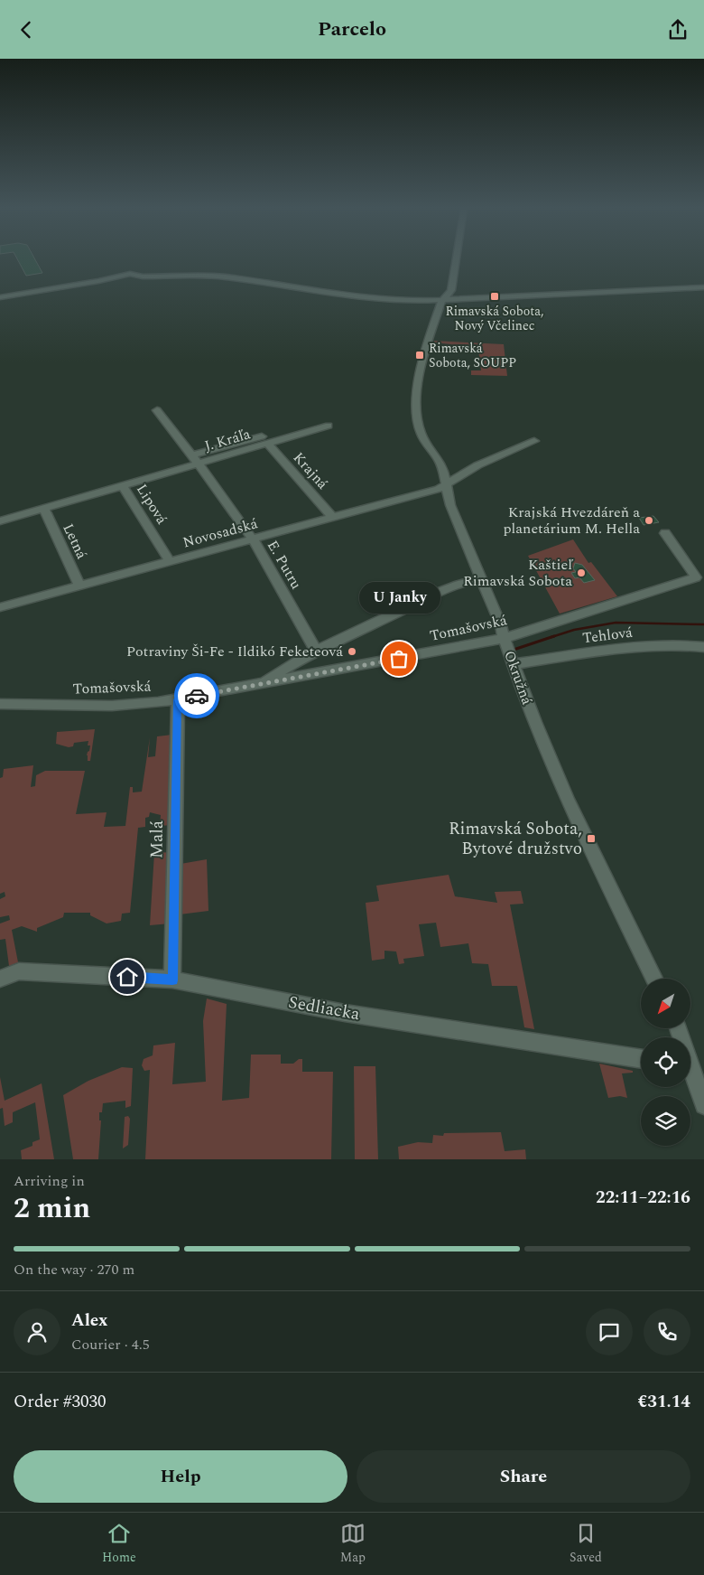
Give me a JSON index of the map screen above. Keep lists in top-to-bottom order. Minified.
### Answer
{"streets":{"street":["J. Kráľa","Krajná","Lipová","Novosadská","Letná","E. Putru","Tomašovská","Tehlová","Okružná","Malá","Sedliacka"]},"crossings":[["J. Kráľa","Krajná"],["J. Kráľa","Lipová"],["J. Kráľa","Letná"],["J. Kráľa","E. Putru"],["Krajná","Novosadská"],["Lipová","Novosadská"],["Novosadská","Letná"],["Novosadská","E. Putru"],["Novosadská","Okružná"],["Tomašovská","Okružná"],["Tomašovská","Malá"],["Tehlová","Okružná"],["Malá","Sedliacka"]],"places":{"transit":["Rimavská Sobota, Nový Včelinec","Rimavská Sobota, SOUPP","Rimavská Sobota, Bytové družstvo"],"other":["Krajská Hvezdáreň a planetárium M. Hella","Kaštieľ Rimavská Sobota","Potraviny Ši-Fe - Ildikó Feketeová","U Janky"]},"north":"bottom left","page":{"header":"Parcelo","bubble":"U Janky","heading":["2 min","Arriving in","22:11–22:16"],"panel":["Alex","Courier · 4.5","Order #3030","€31.14"],"bar":"On the way · 270 m","buttons":["Help","Share"],"tabs":["Home","Map","Saved"]}}
